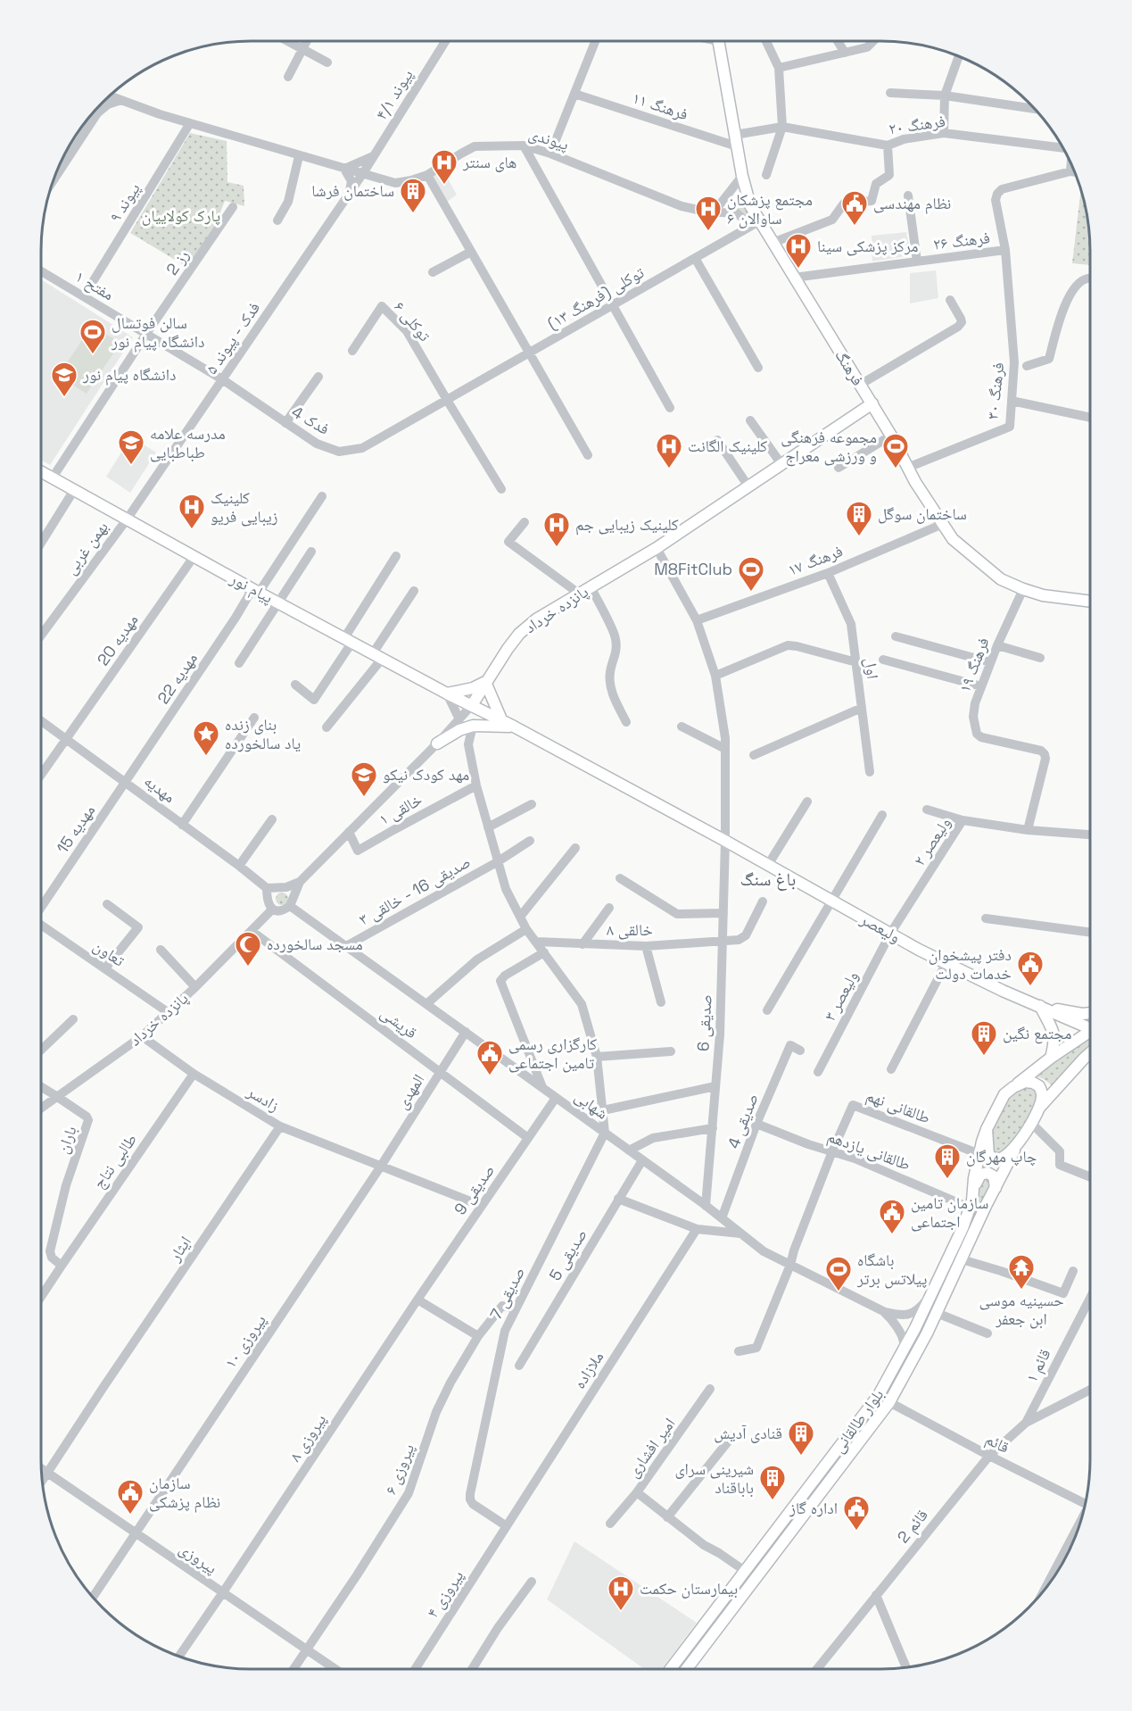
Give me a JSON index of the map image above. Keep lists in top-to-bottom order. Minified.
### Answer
{"streets":{"main road":["فرهنگ","پیام نور","پانزده خرداد","ولیعصر","بلوار طالقانی"],"street":["پیوند ۴/۱","فرهنگ ۱۱","فرهنگ ٢٠","پیوندی","پیوند ۹","فرهنگ ۲۶","رز 2","مفتح ۱","توکلی (فرهنگ ۱۳)","توکلی ۶","فدک - پیوند ۵","فرهنگ ۳۰","فدک 4","بهمن غربی","فرهنگ ۱۷","مهدیه 20","فرهنگ ۱۹","اول","مهدیه 22","مهدیه","خالقی ١","مهدیه 15","ولیعصر ٢","صدیقی 16 - خالقی ۳","خالقی ۸","تعاون","ولیعصر ٣","قریشی","صدیقی 6","المهدی","زادسر","شهابی","طالقانی نهم","صدیقی 4","باران","طالقانی یازدهم","طالبی نتاج","صدیقی 9","ایثار","صدیقی 5","صدیقی 7","پیروزی ١٠","قائم ١","ملازاده","پیروزی ٨","قائم","امیر افشاری","پیروزی ۶","قائم 2","پیروزی","پیروزی ۴"]},"crossings":[["پیوند ۴/۱","پیوندی"],["پیوند ۴/۱","فدک - پیوند ۵"],["فرهنگ ۱۱","فرهنگ ٢٠"],["فرهنگ ۱۱","فرهنگ"],["فرهنگ ٢٠","فرهنگ"],["پیوندی","توکلی (فرهنگ ۱۳)"],["پیوندی","فدک - پیوند ۵"],["پیوند ۹","مفتح ۱"],["فرهنگ ۲۶","فرهنگ"],["فرهنگ ۲۶","فرهنگ ۳۰"],["رز 2","مفتح ۱"],["رز 2","پیام نور"],["مفتح ۱","فدک - پیوند ۵"],["مفتح ۱","فدک 4"],["توکلی (فرهنگ ۱۳)","توکلی ۶"],["توکلی (فرهنگ ۱۳)","فرهنگ"],["توکلی (فرهنگ ۱۳)","فدک 4"],["توکلی ۶","فدک 4"],["فدک - پیوند ۵","فدک 4"],["فدک - پیوند ۵","بهمن غربی"],["فدک - پیوند ۵","پیام نور"],["فرهنگ","فرهنگ ۳۰"],["فرهنگ","فرهنگ ۱۷"],["فرهنگ","پانزده خرداد"],["فرهنگ","فرهنگ ۱۹"],["بهمن غربی","پیام نور"],["فرهنگ ۱۷","اول"],["پیام نور","پانزده خرداد"],["پیام نور","مهدیه 20"],["پیام نور","مهدیه 22"],["پیام نور","ولیعصر"],["پانزده خرداد","خالقی ١"],["پانزده خرداد","ولیعصر"],["پانزده خرداد","تعاون"],["پانزده خرداد","قریشی"],["پانزده خرداد","زادسر"],["پانزده خرداد","شهابی"],["پانزده خرداد","باران"],["مهدیه 20","مهدیه"],["فرهنگ ۱۹","ولیعصر ٢"],["مهدیه 22","مهدیه"],["مهدیه 22","مهدیه 15"],["مهدیه","مهدیه 15"],["ولیعصر ٢","ولیعصر"],["ولیعصر ٢","ولیعصر ٣"],["صدیقی 16 - خالقی ۳","شهابی"],["ولیعصر","ولیعصر ٣"],["ولیعصر","صدیقی 6"],["خالقی ۸","صدیقی 6"],["قریشی","المهدی"],["قریشی","صدیقی 9"],["صدیقی 6","شهابی"],["المهدی","زادسر"],["المهدی","شهابی"],["المهدی","پیروزی ١٠"],["زادسر","طالبی نتاج"],["زادسر","صدیقی 9"],["زادسر","ایثار"],["زادسر","پیروزی ١٠"],["شهابی","صدیقی 4"],["شهابی","صدیقی 9"],["شهابی","صدیقی 5"],["شهابی","صدیقی 7"],["طالقانی نهم","طالقانی یازدهم"],["طالقانی نهم","بلوار طالقانی"],["صدیقی 4","طالقانی یازدهم"],["باران","طالبی نتاج"],["طالقانی یازدهم","بلوار طالقانی"],["صدیقی 9","پیروزی ٨"],["ایثار","پیروزی"],["صدیقی 7","ملازاده"],["صدیقی 7","پیروزی ۶"],["صدیقی 7","پیروزی ۴"],["پیروزی ١٠","پیروزی"],["قائم ١","قائم"],["قائم ١","قائم 2"],["ملازاده","پیروزی ۴"],["بلوار طالقانی","قائم"],["بلوار طالقانی","امیر افشاری"],["پیروزی ٨","پیروزی"],["قائم","قائم 2"],["پیروزی ۶","پیروزی"]],"districts":["باغ سنگ"],"parks":["پارک کولاییان"],"places":{"hospital":["های سنتر","مجتمع پزشکان ساوالان ۶","مرکز پزشکی سینا","کلینیک الگانت","کلینیک زیبایی فریو","کلینیک زیبایی جم","بیمارستان حکمت"],"building":["ساختمان فرشا","ساختمان سوگل","مجتمع نگین","چاپ مهرگان","قنادی آدیش","شیرینی سرای باباقناد"],"public building":["نظام مهندسی","دفتر پیشخوان خدمات دولت","کارگزاری رسمی تامین اجتماعی","سازمان تامین اجتماعی","سازمان نظام پزشکی","اداره گاز"],"sports":["سالن فوتسال دانشگاه پیام نور","مجموعه فرهنگی و ورزشی معراج","M8FitClub","باشگاه پیلاتس برتر"],"school or university":["دانشگاه پیام نور","مدرسه علامه طباطبایی","مهد کودک نیکو"],"place":["بنای زنده یاد سالخورده"],"mosque":["مسجد سالخورده"],"temple":["حسینیه موسی ابن جعفر"]}}
